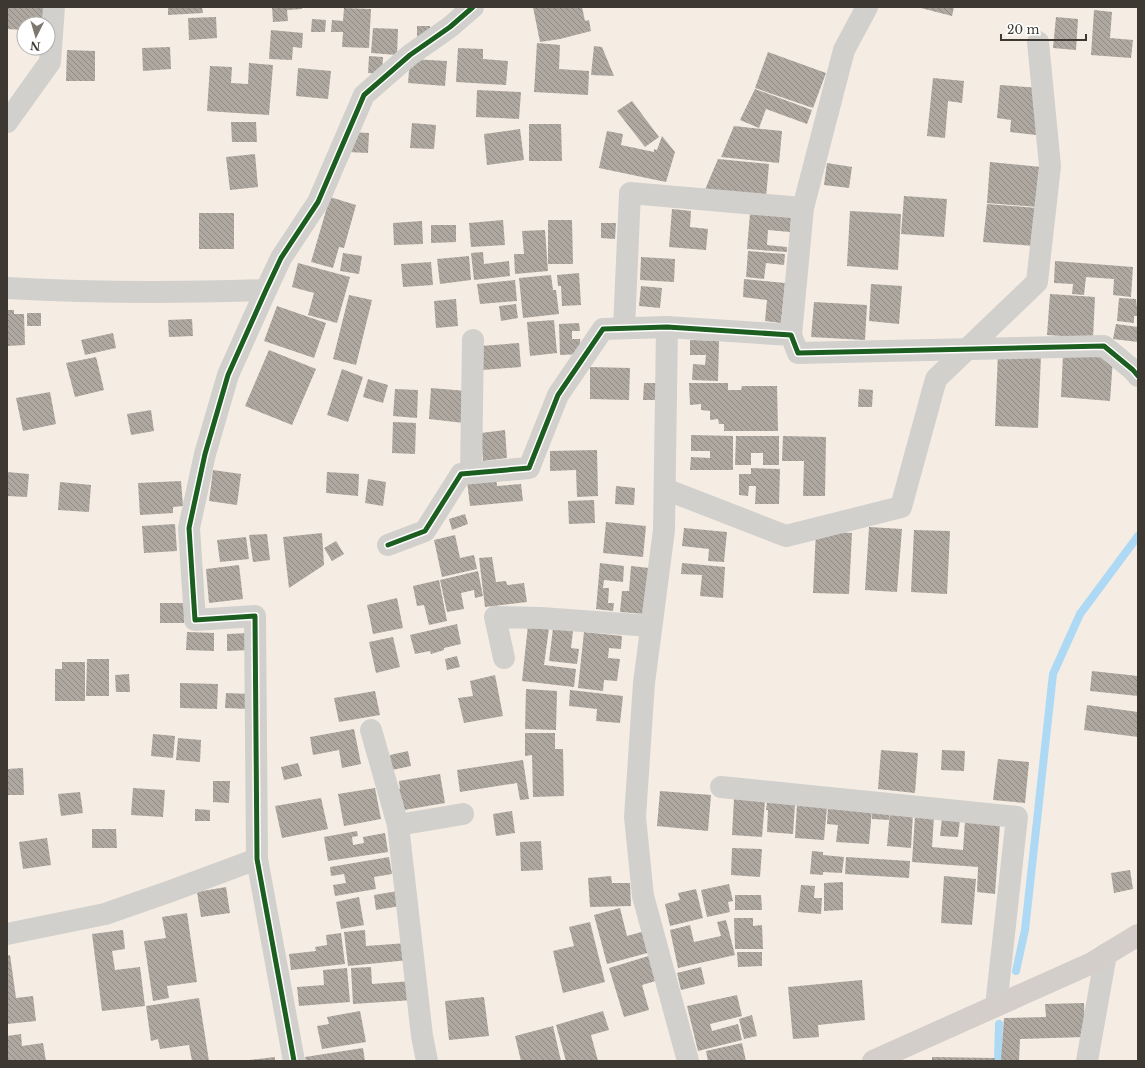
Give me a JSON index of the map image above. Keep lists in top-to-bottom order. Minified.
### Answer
{"scale_bar":"20 m","north":"bottom"}
